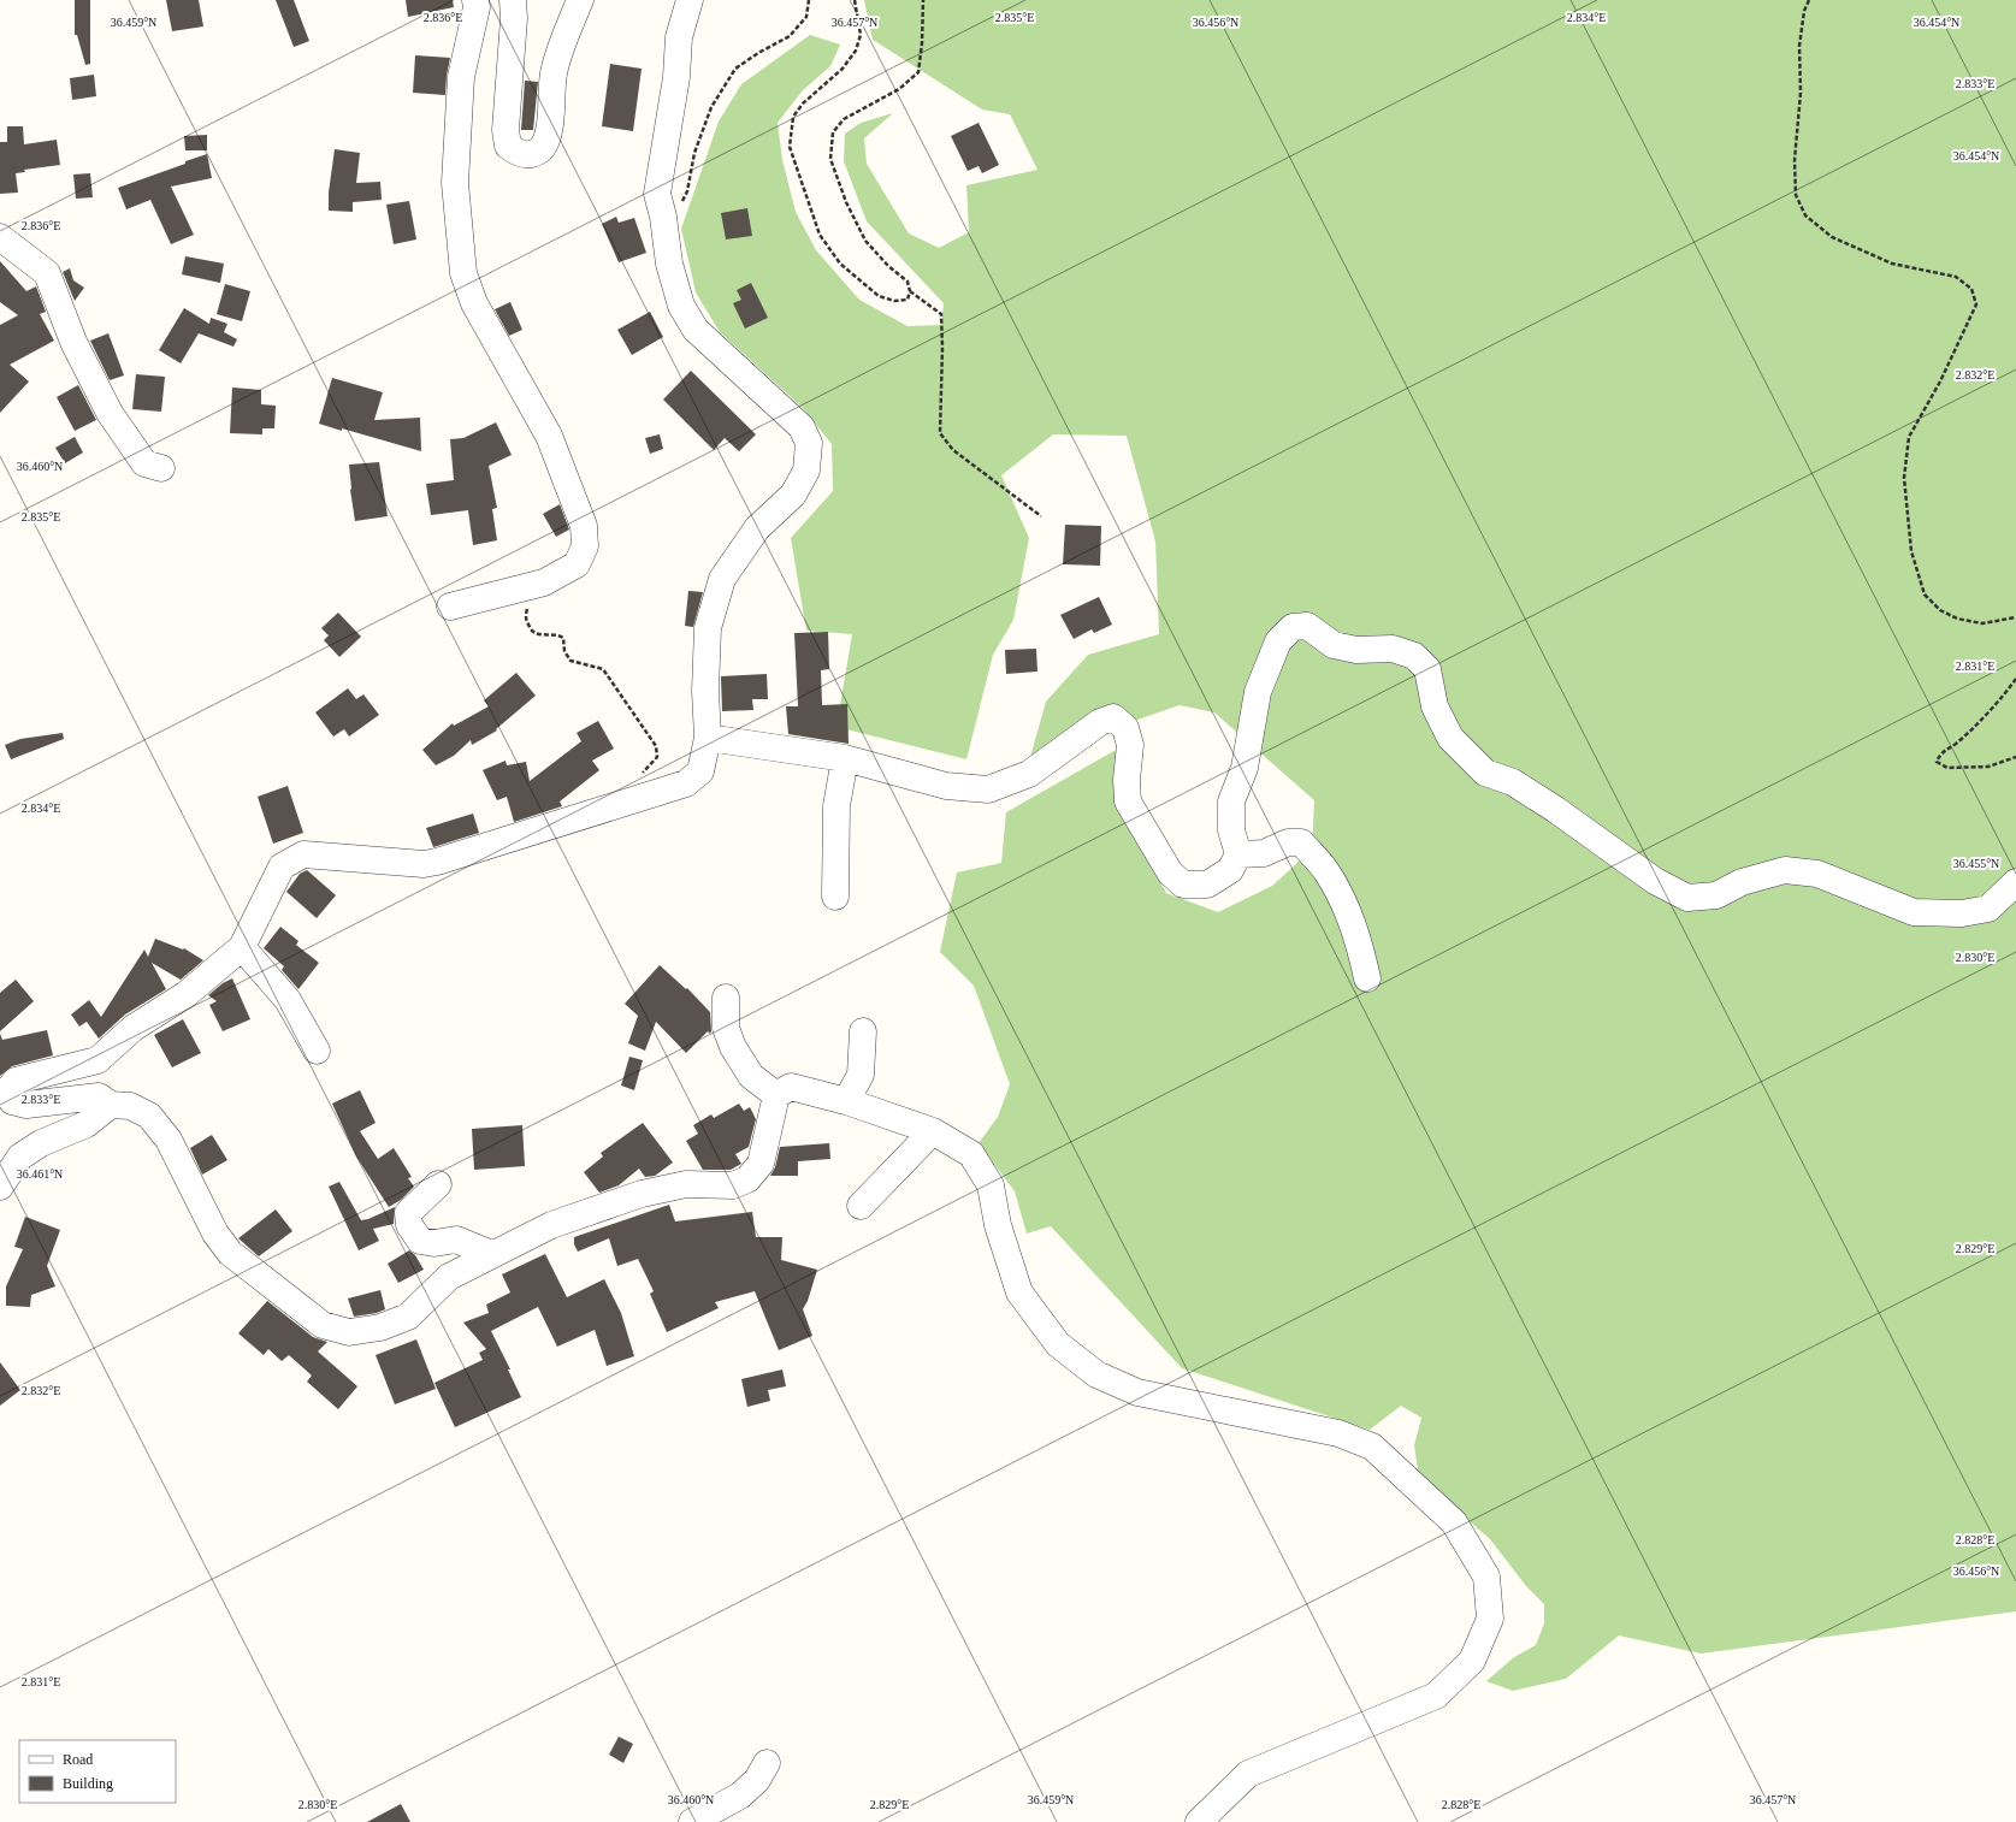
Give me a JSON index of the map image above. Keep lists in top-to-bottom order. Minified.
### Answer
{"legend":["Road","Building"],"coordinates":["2.836°E","2.835°E","2.834°E","36.459°N","36.457°N","36.456°N","36.454°N","2.833°E","2.832°E","36.460°N","2.831°E","36.455°N","2.830°E","36.461°N","2.829°E","2.828°E"]}
